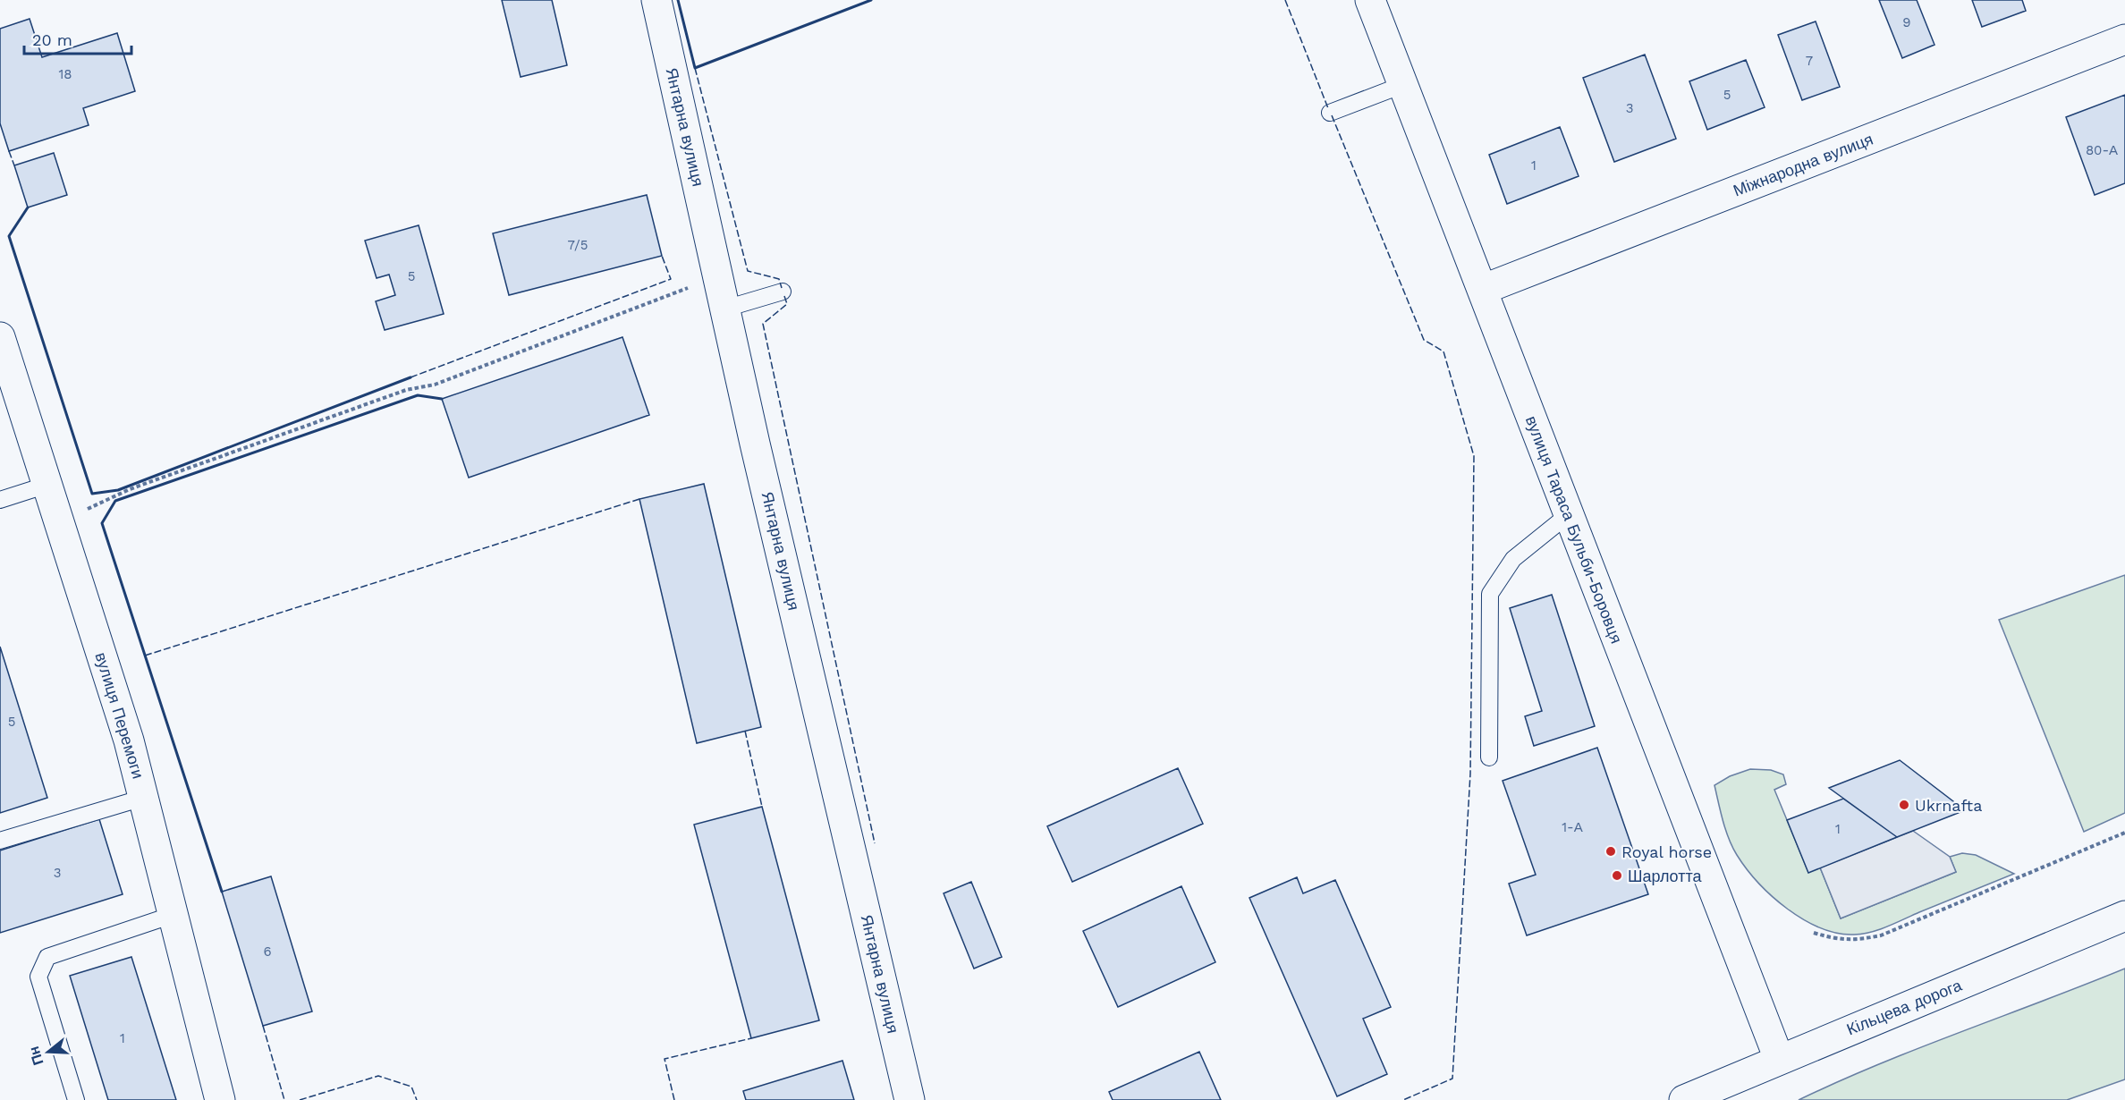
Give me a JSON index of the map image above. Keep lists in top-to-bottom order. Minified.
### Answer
{"streets":{"main road":["Янтарна вулиця","Міжнародна вулиця","вулиця Тараса Бульби-Боровця","вулиця Перемоги","Кільцева дорога"]},"crossings":[["Міжнародна вулиця","вулиця Тараса Бульби-Боровця"],["вулиця Тараса Бульби-Боровця","Кільцева дорога"]],"places":["Ukrnafta","Royal horse","Шарлотта"],"house_numbers":["9","7","18","5","3","80-А","1","7/5","5","5","1-А","1","3","6","1"],"scale_bar":"20 m","north":"left"}
